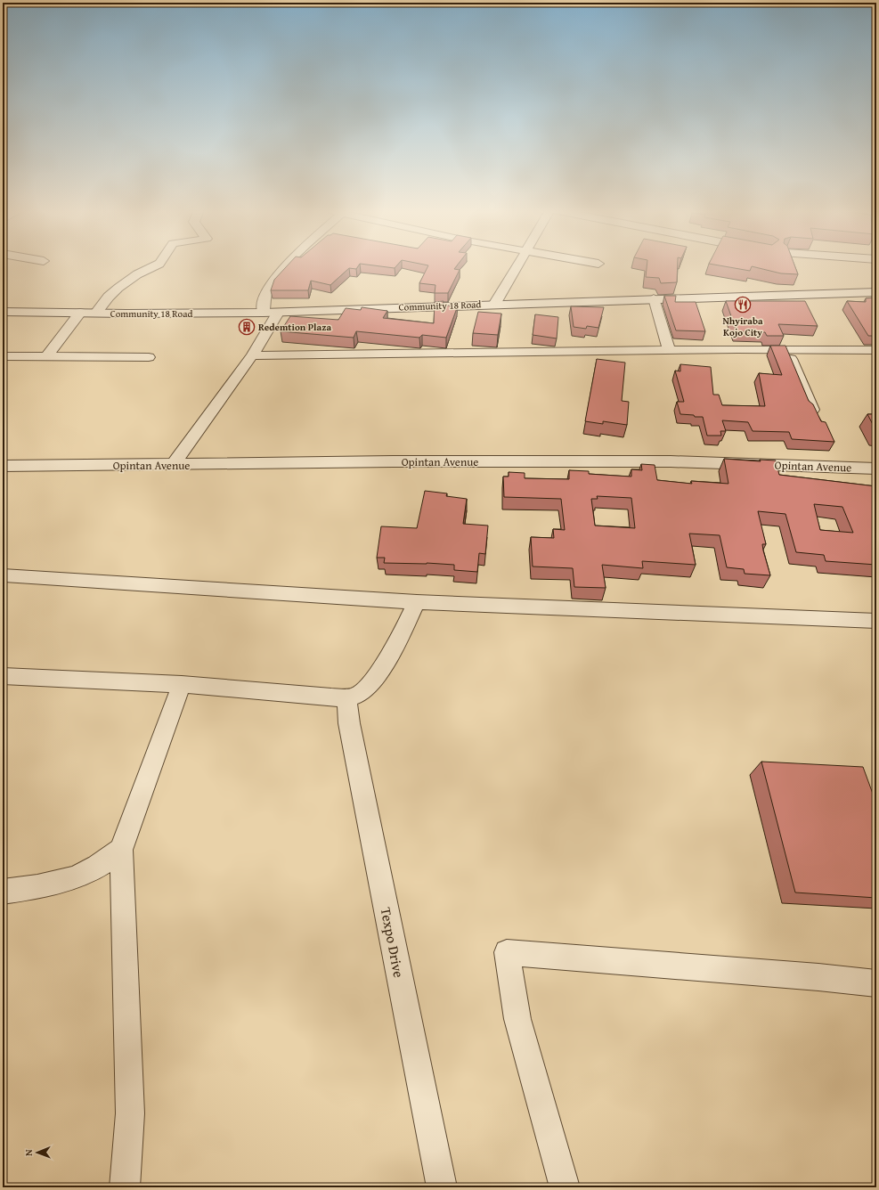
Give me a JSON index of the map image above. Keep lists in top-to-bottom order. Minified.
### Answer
{"streets":{"main road":["Community 18 Road"],"street":["Opintan Avenue","Texpo Drive"]},"places":{"restaurant":["Nhyiraba Kojo City"],"building":["Redemtion Plaza"]},"north":"left"}
